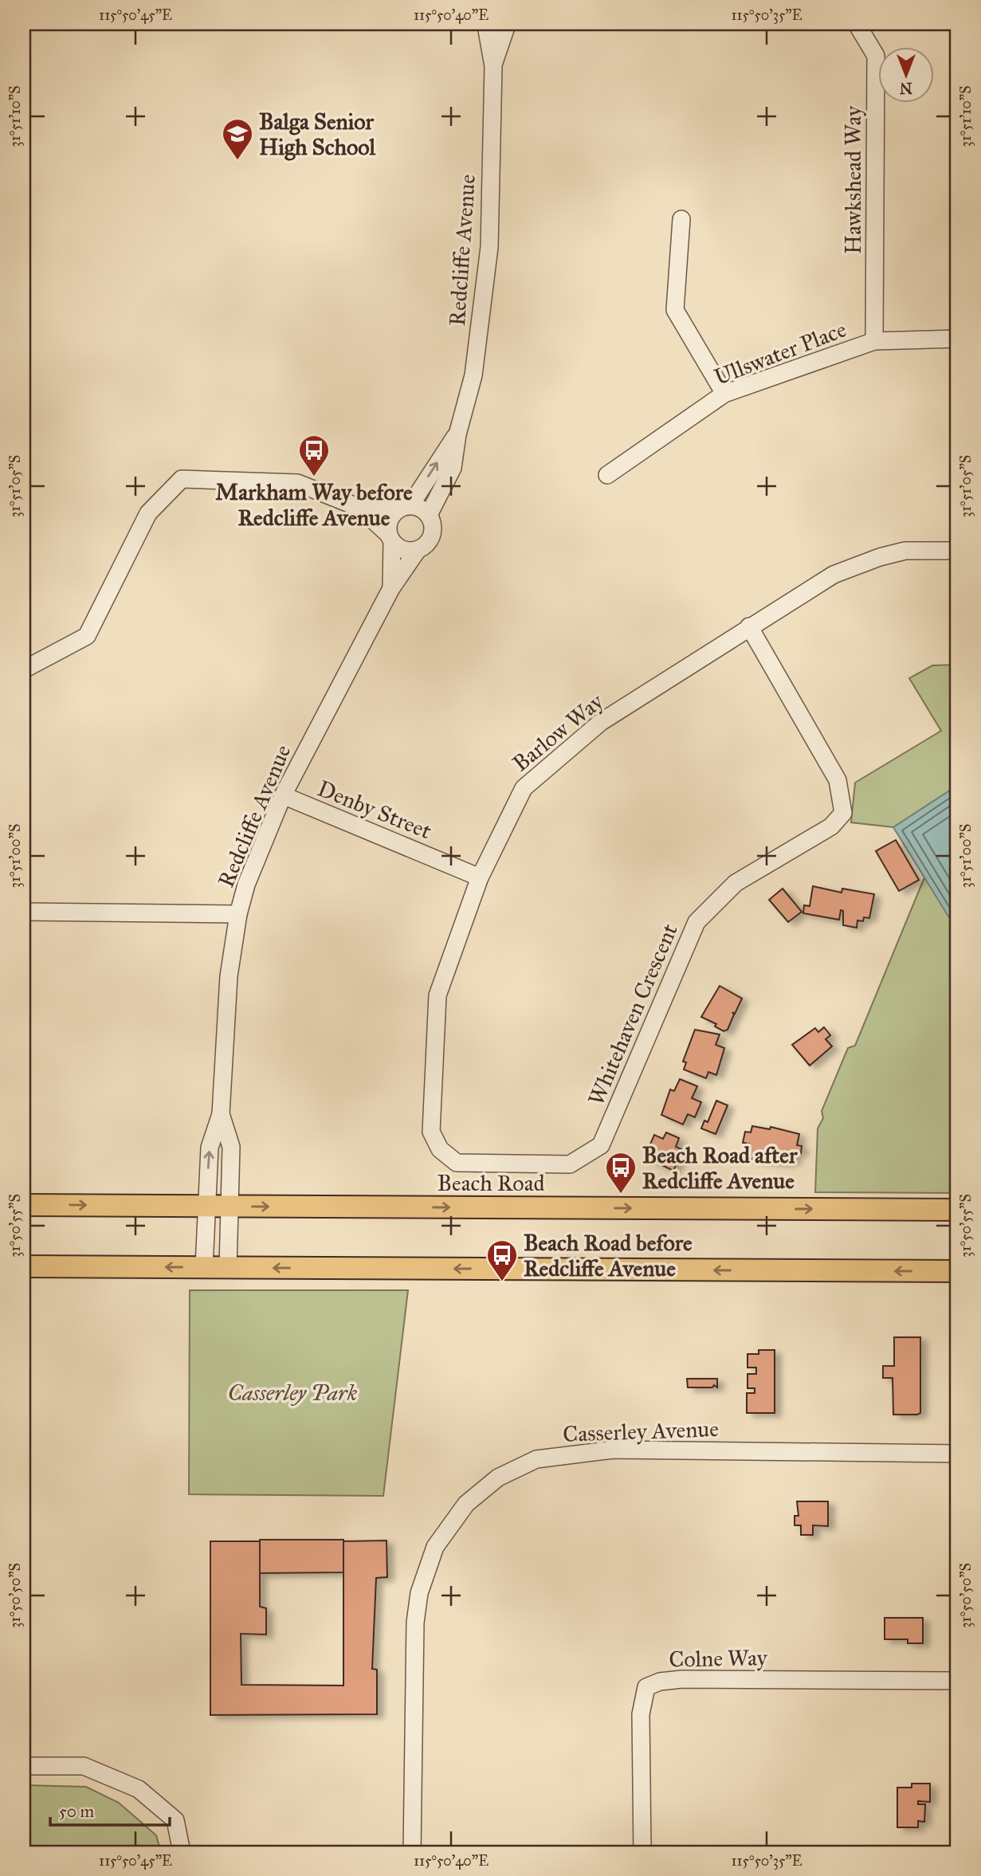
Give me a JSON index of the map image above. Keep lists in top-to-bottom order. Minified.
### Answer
{"streets":{"main road":["Beach Road"],"street":["Hawkshead Way","Redcliffe Avenue","Ullswater Place","Barlow Way","Denby Street","Whitehaven Crescent","Casserley Avenue","Colne Way"]},"crossings":[["Hawkshead Way","Ullswater Place"],["Redcliffe Avenue","Denby Street"],["Redcliffe Avenue","Beach Road"],["Barlow Way","Denby Street"],["Barlow Way","Whitehaven Crescent"]],"parks":["Casserley Park"],"places":{"school or university":["Balga Senior High School"],"bus stop":["Markham Way before Redcliffe Avenue","Beach Road after Redcliffe Avenue","Beach Road before Redcliffe Avenue"]},"scale_bar":"50 m","north":"bottom","coordinates":["115°50'45\"E","115°50'40\"E","115°50'35\"E","31°51'10\"S","31°51'05\"S","31°51'00\"S","31°50'55\"S","31°50'50\"S"]}
